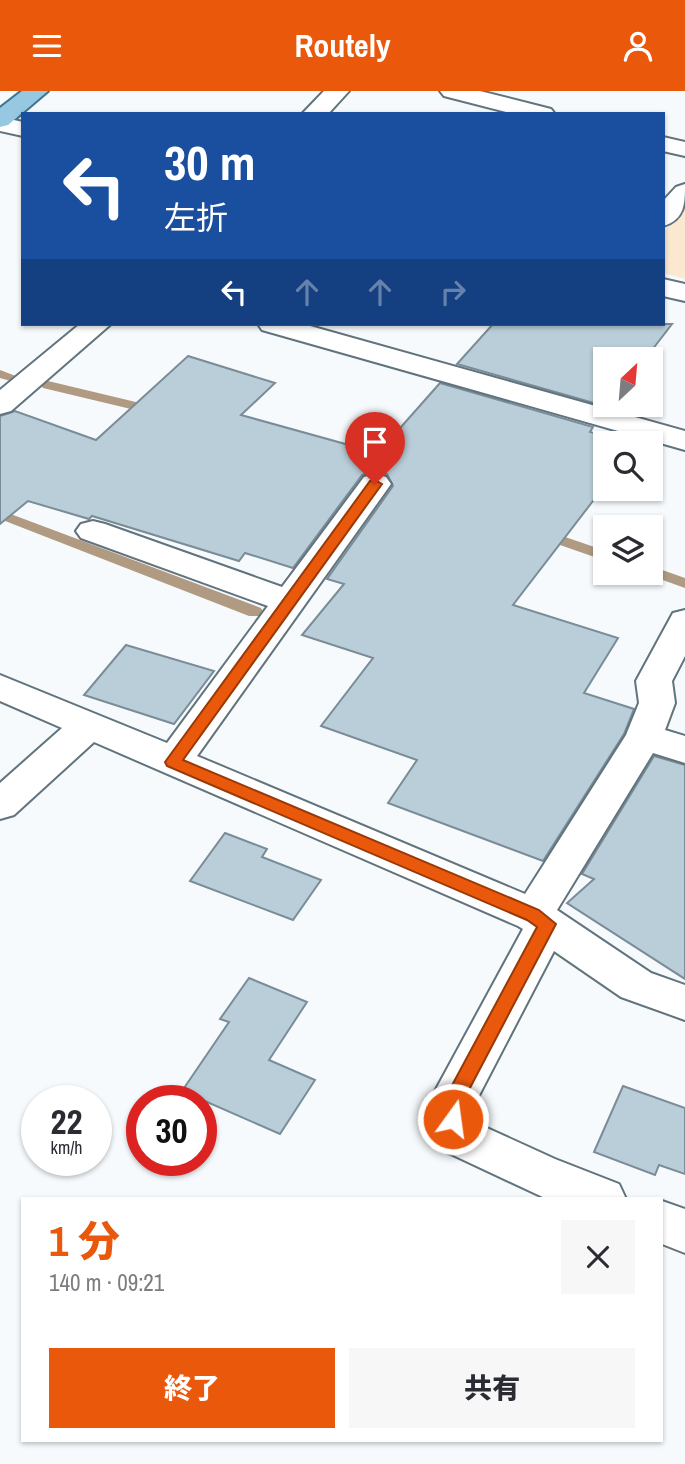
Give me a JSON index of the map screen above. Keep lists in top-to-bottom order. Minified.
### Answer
{"north":"top right","page":{"header":"Routely","turn":["30 m","左折"],"speed":"22 km/h","limit":"30","heading":["1 分","140 m · 09:21"],"buttons":["終了","共有"]}}
